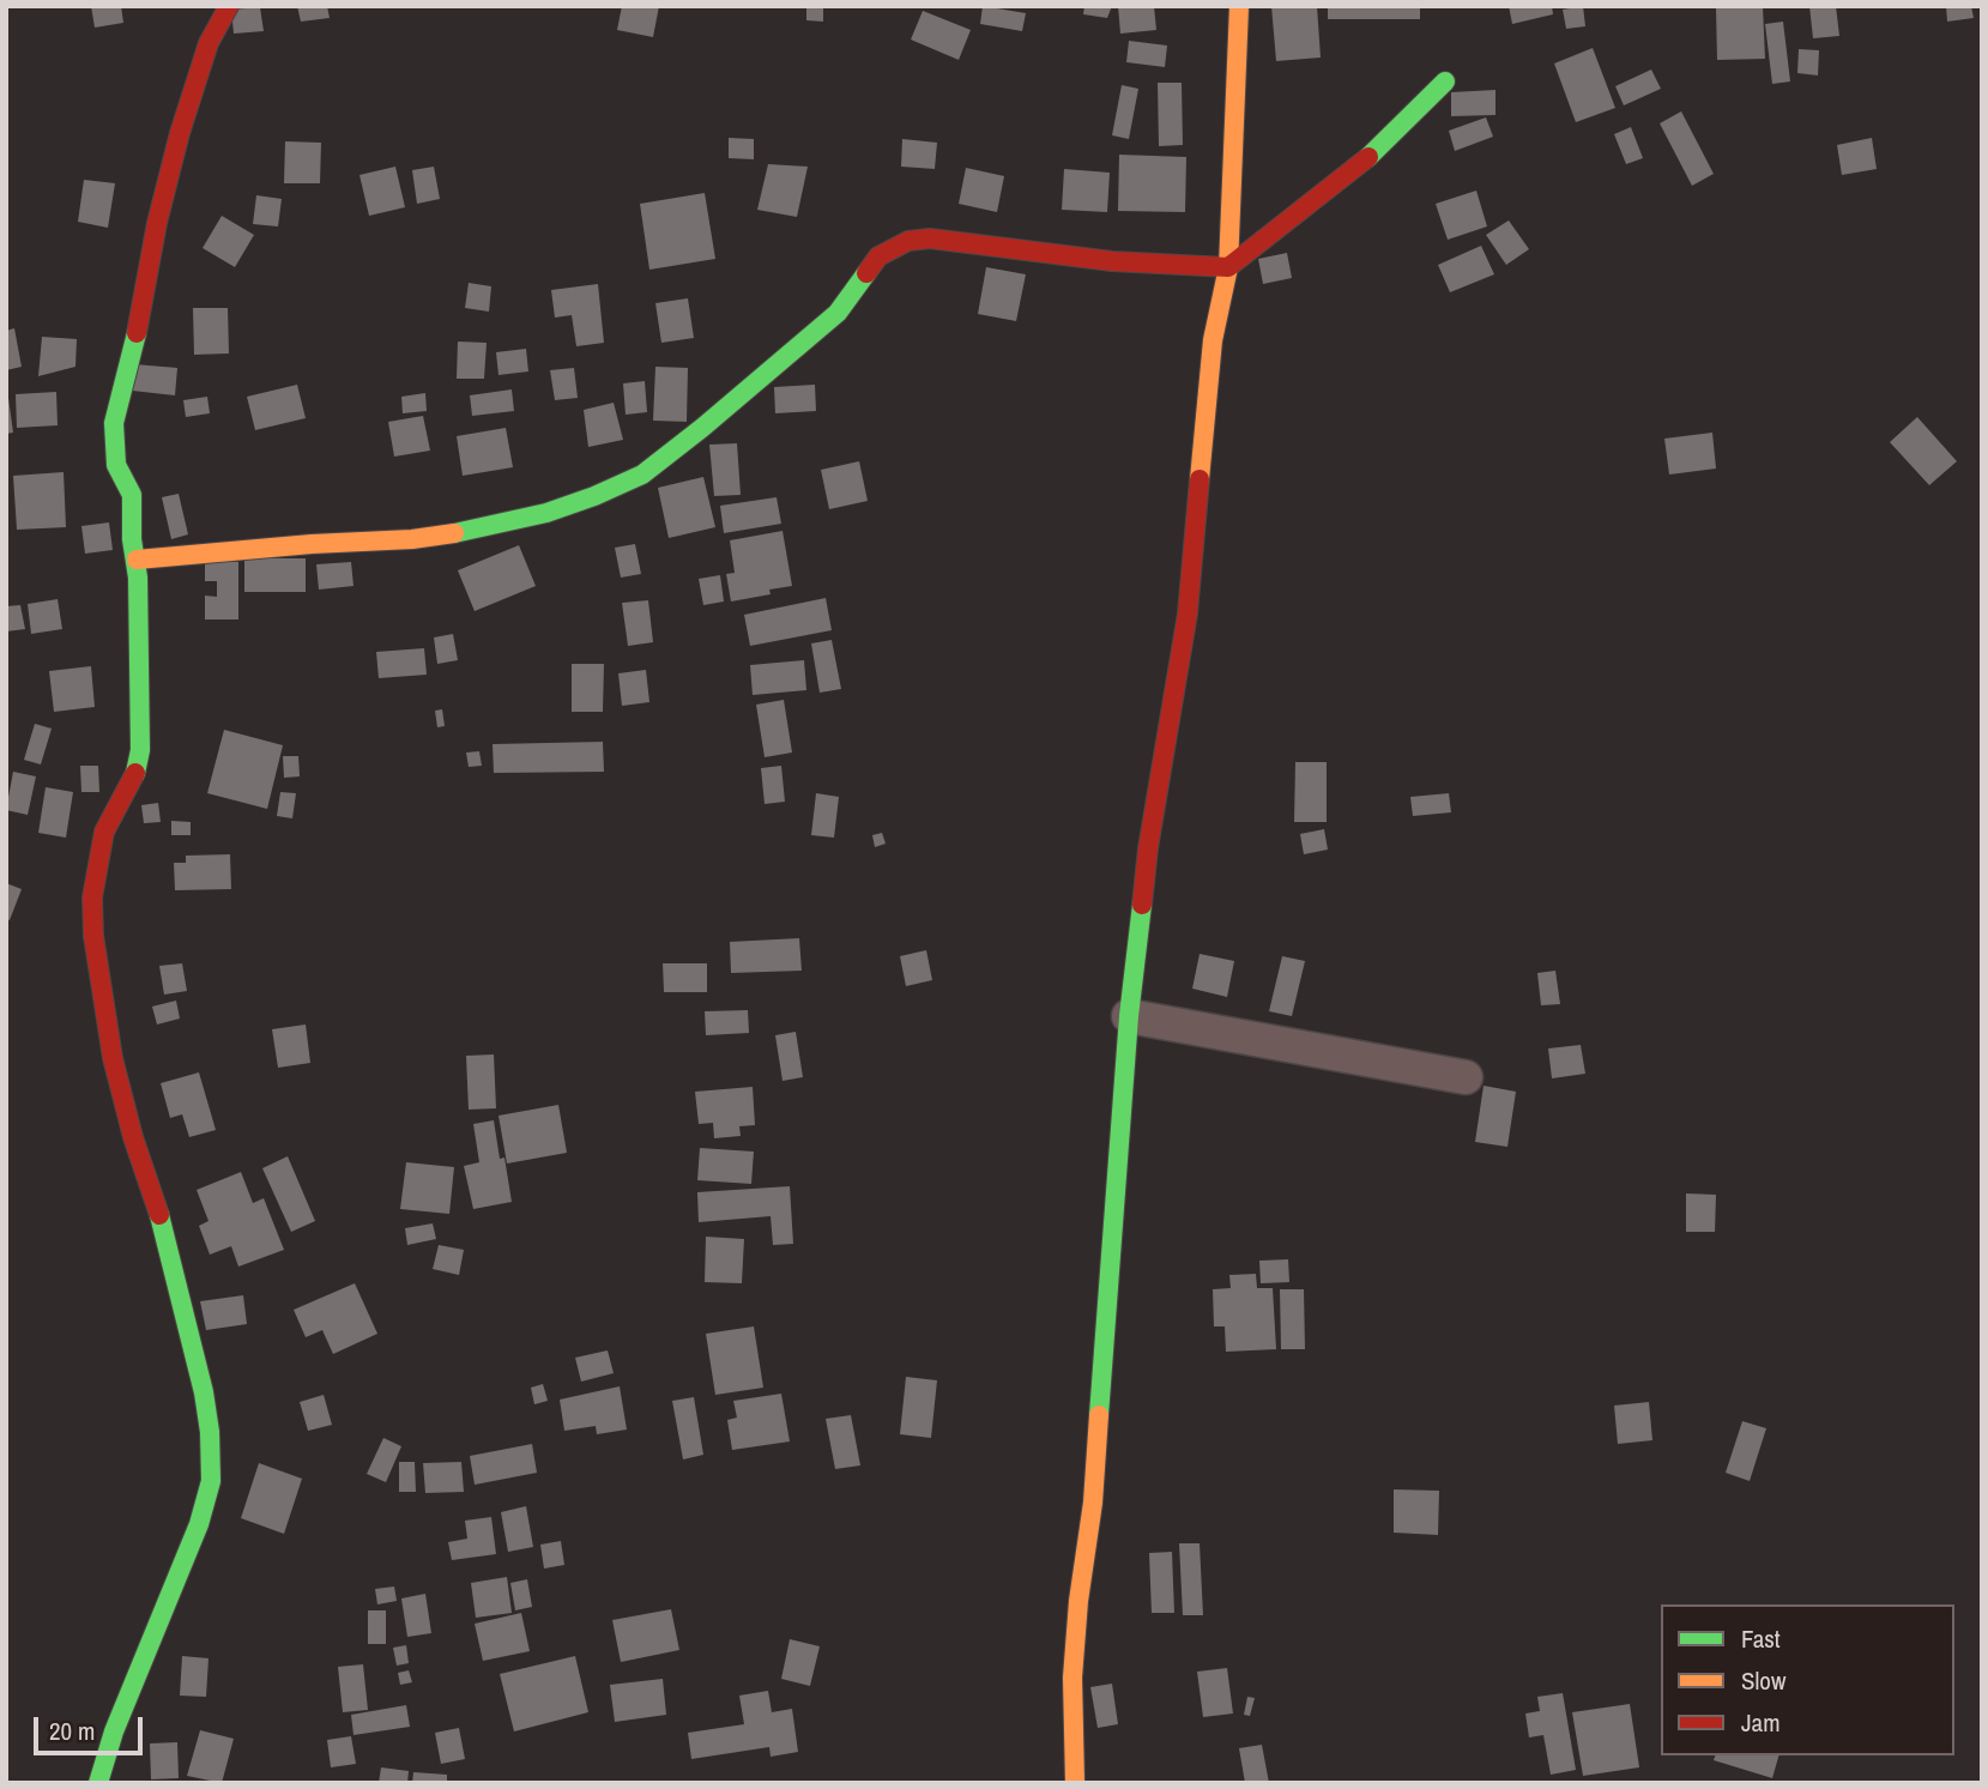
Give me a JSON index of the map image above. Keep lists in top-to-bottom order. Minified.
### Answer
{"legend":["Fast","Slow","Jam"],"scale_bar":"20 m"}
